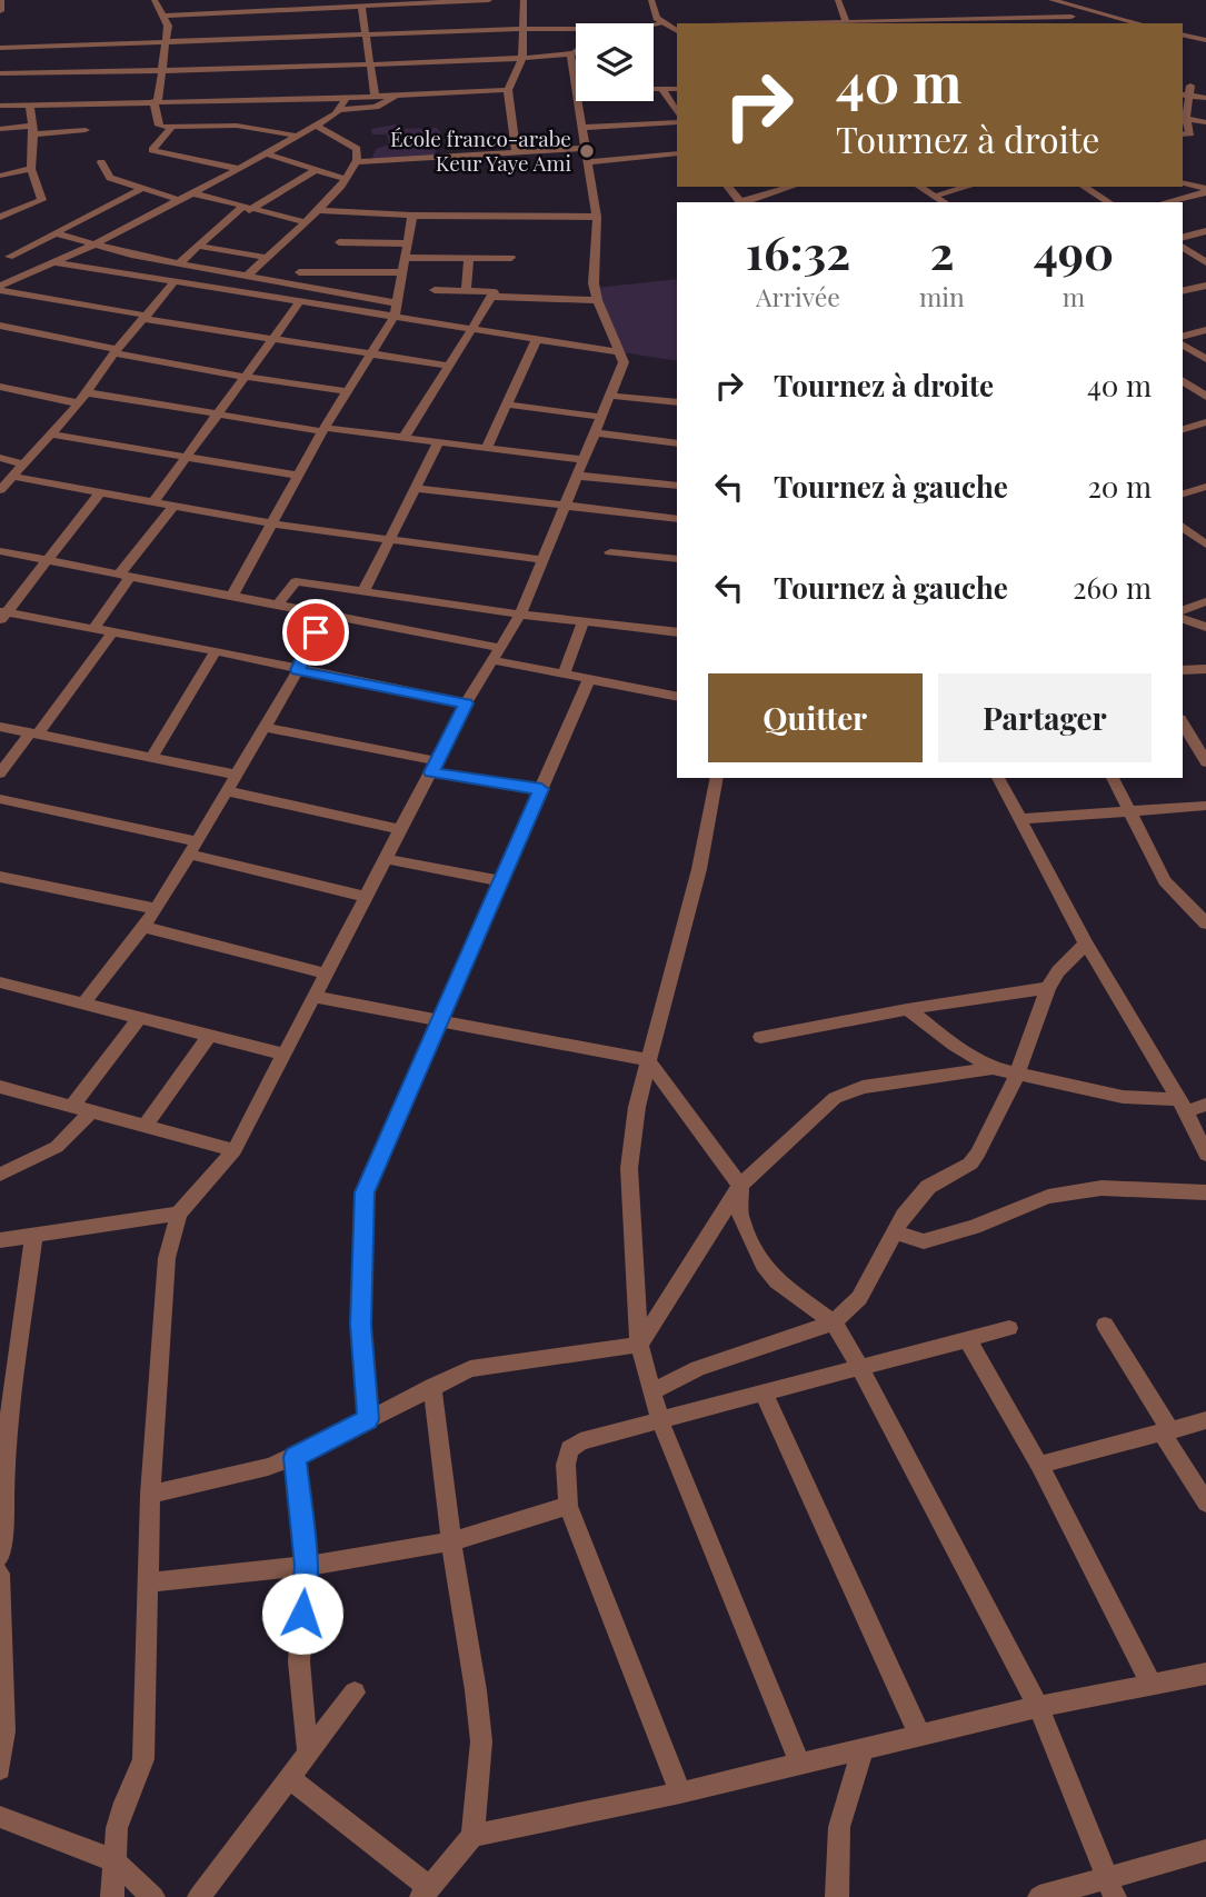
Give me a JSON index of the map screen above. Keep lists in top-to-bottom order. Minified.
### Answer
{"places":["École franco-arabe Keur Yaye Ami"],"page":{"turn":["40 m","Tournez à droite"],"eta":["16:32","Arrivée","2","min","490","m"],"list":[{"name":"Tournez à droite","value":"40 m"},{"name":"Tournez à gauche","value":"20 m"},{"name":"Tournez à gauche","value":"260 m"}],"buttons":["Quitter","Partager"]}}
